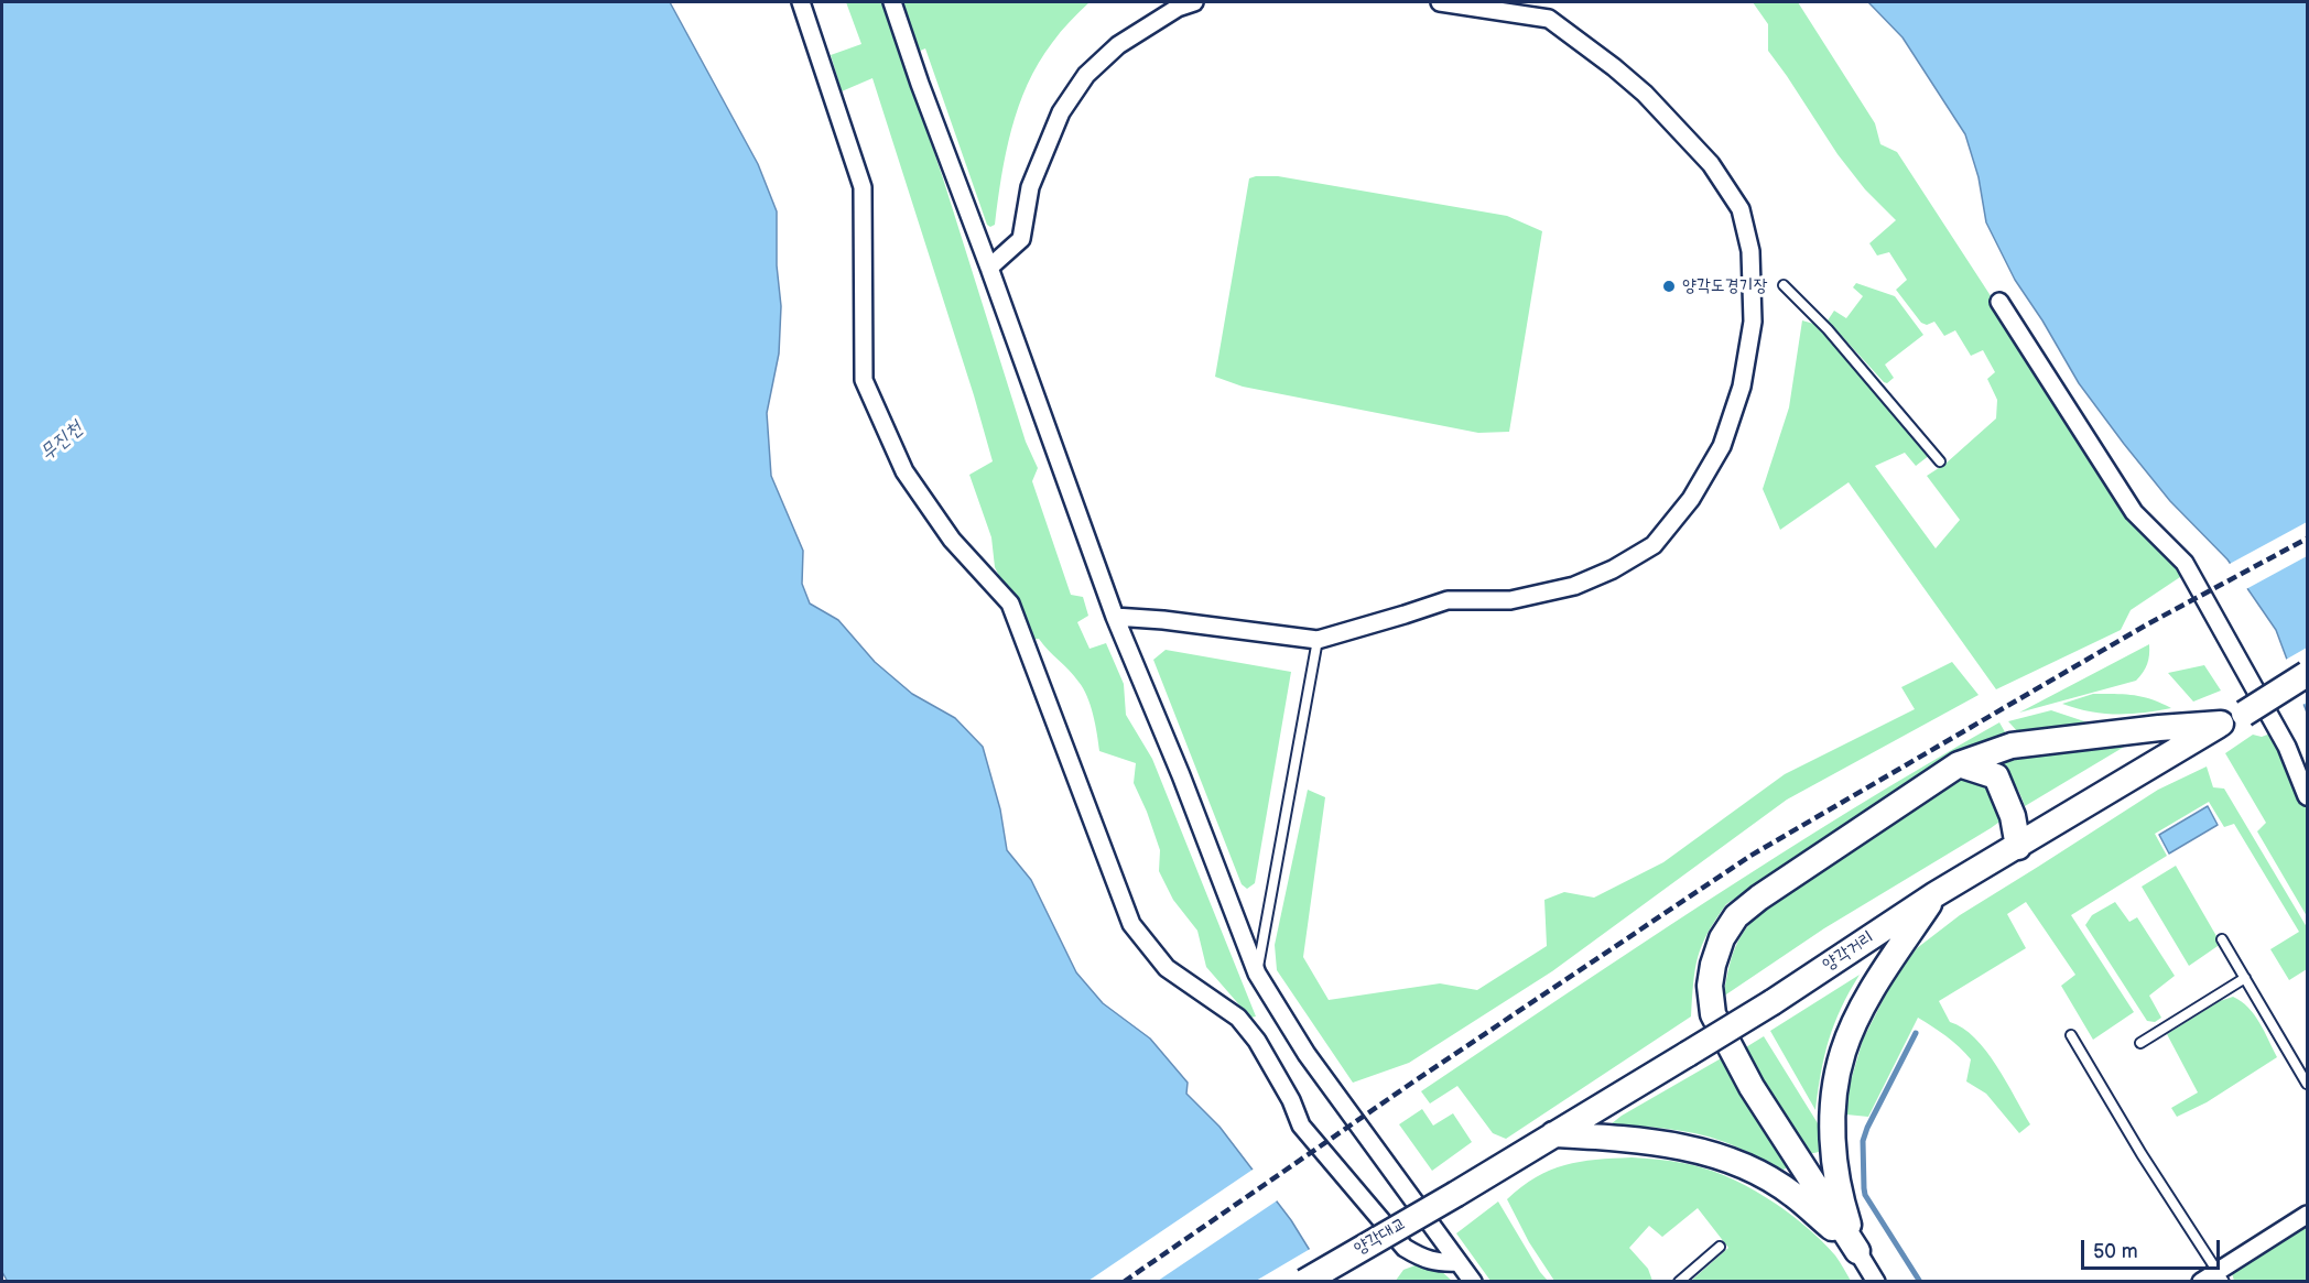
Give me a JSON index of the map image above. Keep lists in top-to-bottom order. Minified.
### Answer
{"streets":{"main road":["양각거리","양각대교"]},"crossings":[["양각거리","양각대교"]],"water":["무진천"],"places":["양각도경기장"],"scale_bar":"50 m"}
